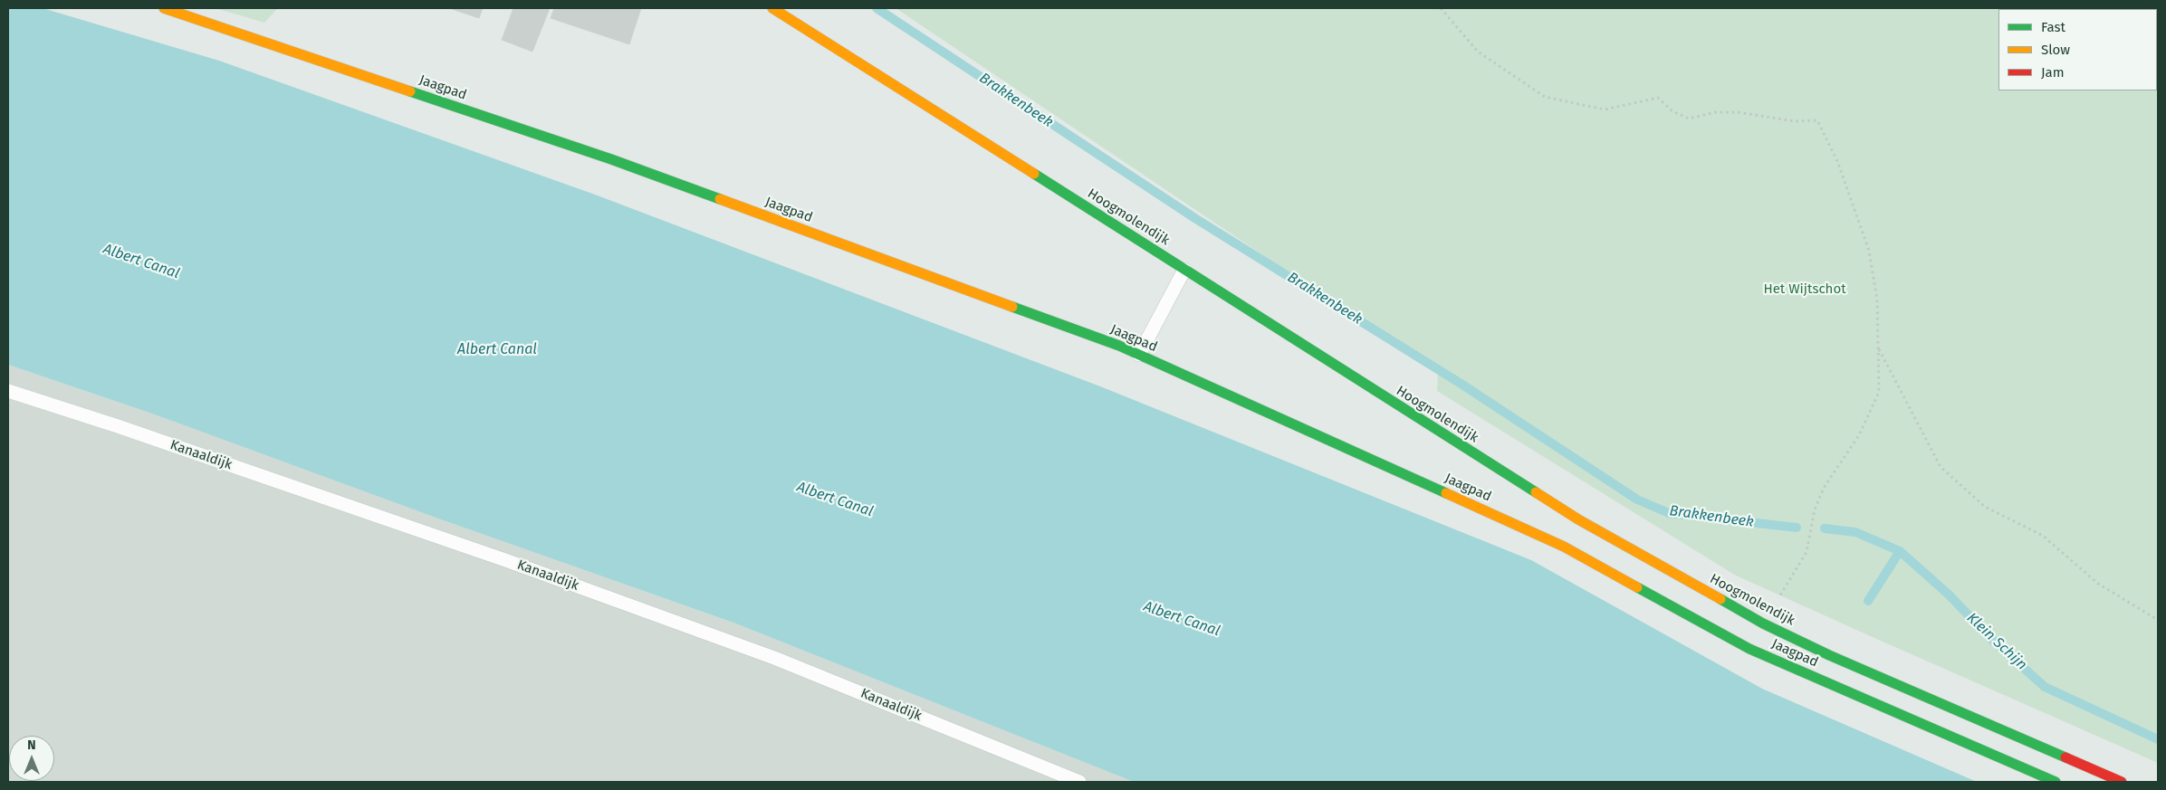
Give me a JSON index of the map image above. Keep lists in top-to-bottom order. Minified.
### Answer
{"streets":{"street":["Jaagpad","Hoogmolendijk"],"lane":["Kanaaldijk"]},"water":["Brakkenbeek","Albert Canal","Klein Schijn"],"parks":["Het Wijtschot"],"legend":["Fast","Slow","Jam"],"north":"top"}
